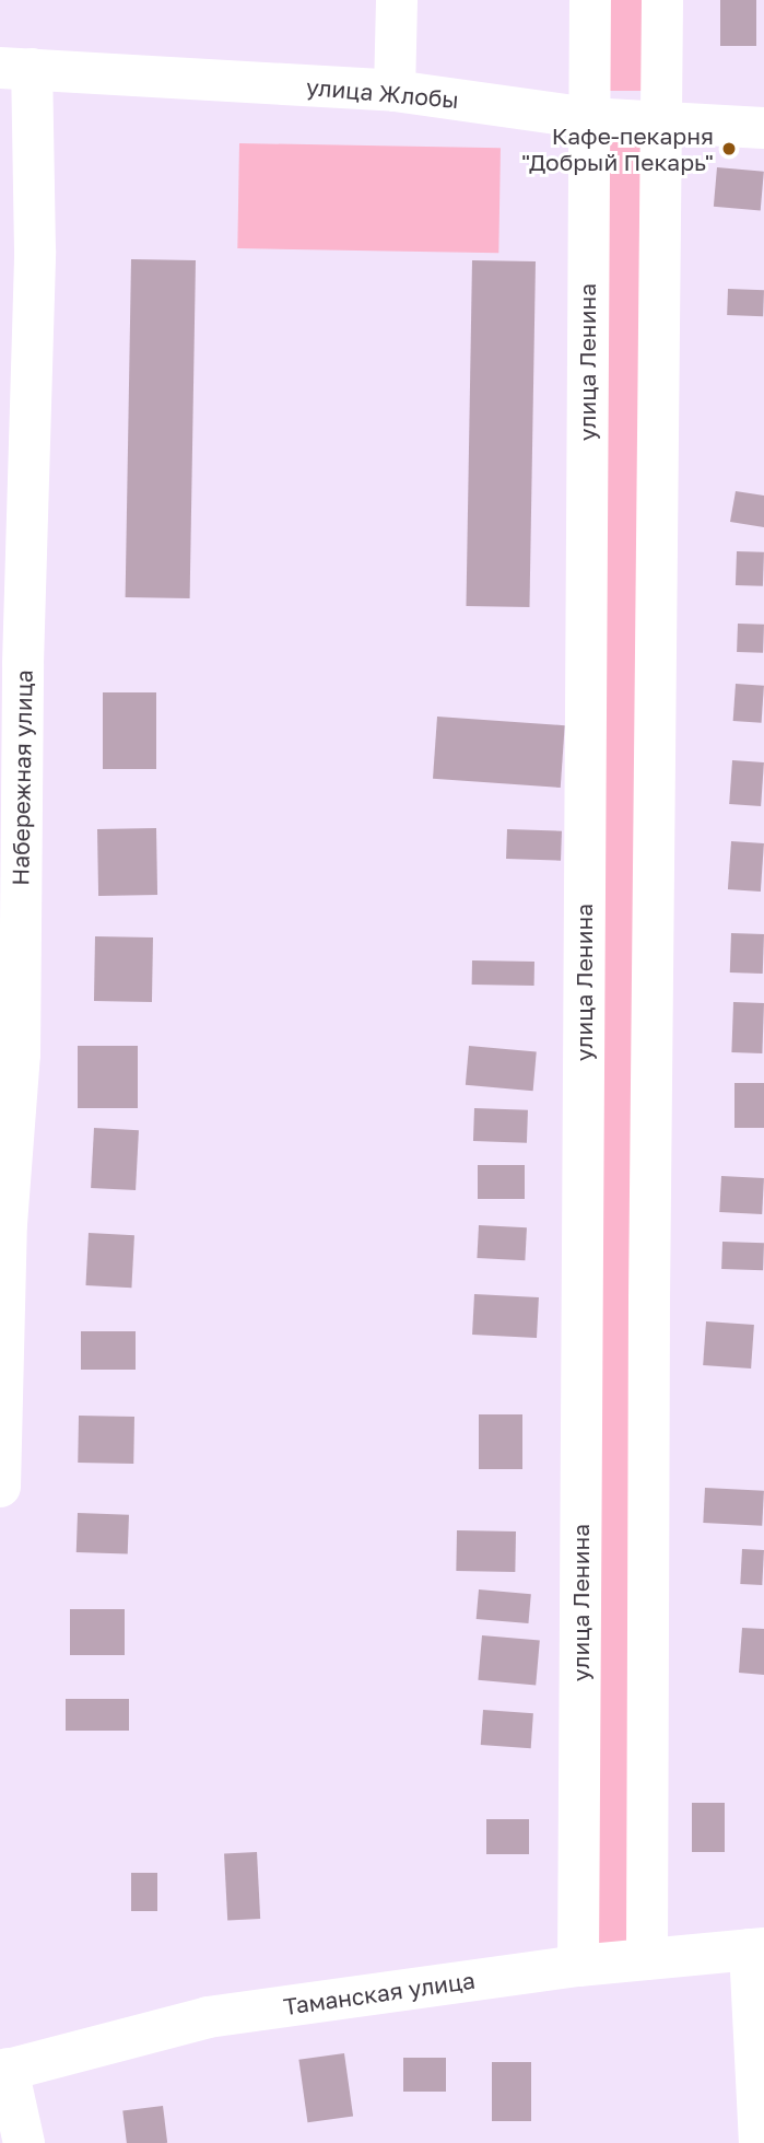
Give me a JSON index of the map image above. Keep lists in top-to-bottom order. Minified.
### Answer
{"streets":{"street":["улица Жлобы","улица Ленина","Набережная улица","Таманская улица"]},"crossings":[["улица Жлобы","улица Ленина"],["улица Жлобы","Набережная улица"],["улица Ленина","Таманская улица"]],"places":["Кафе-пекарня \"Добрый Пекарь\""]}
